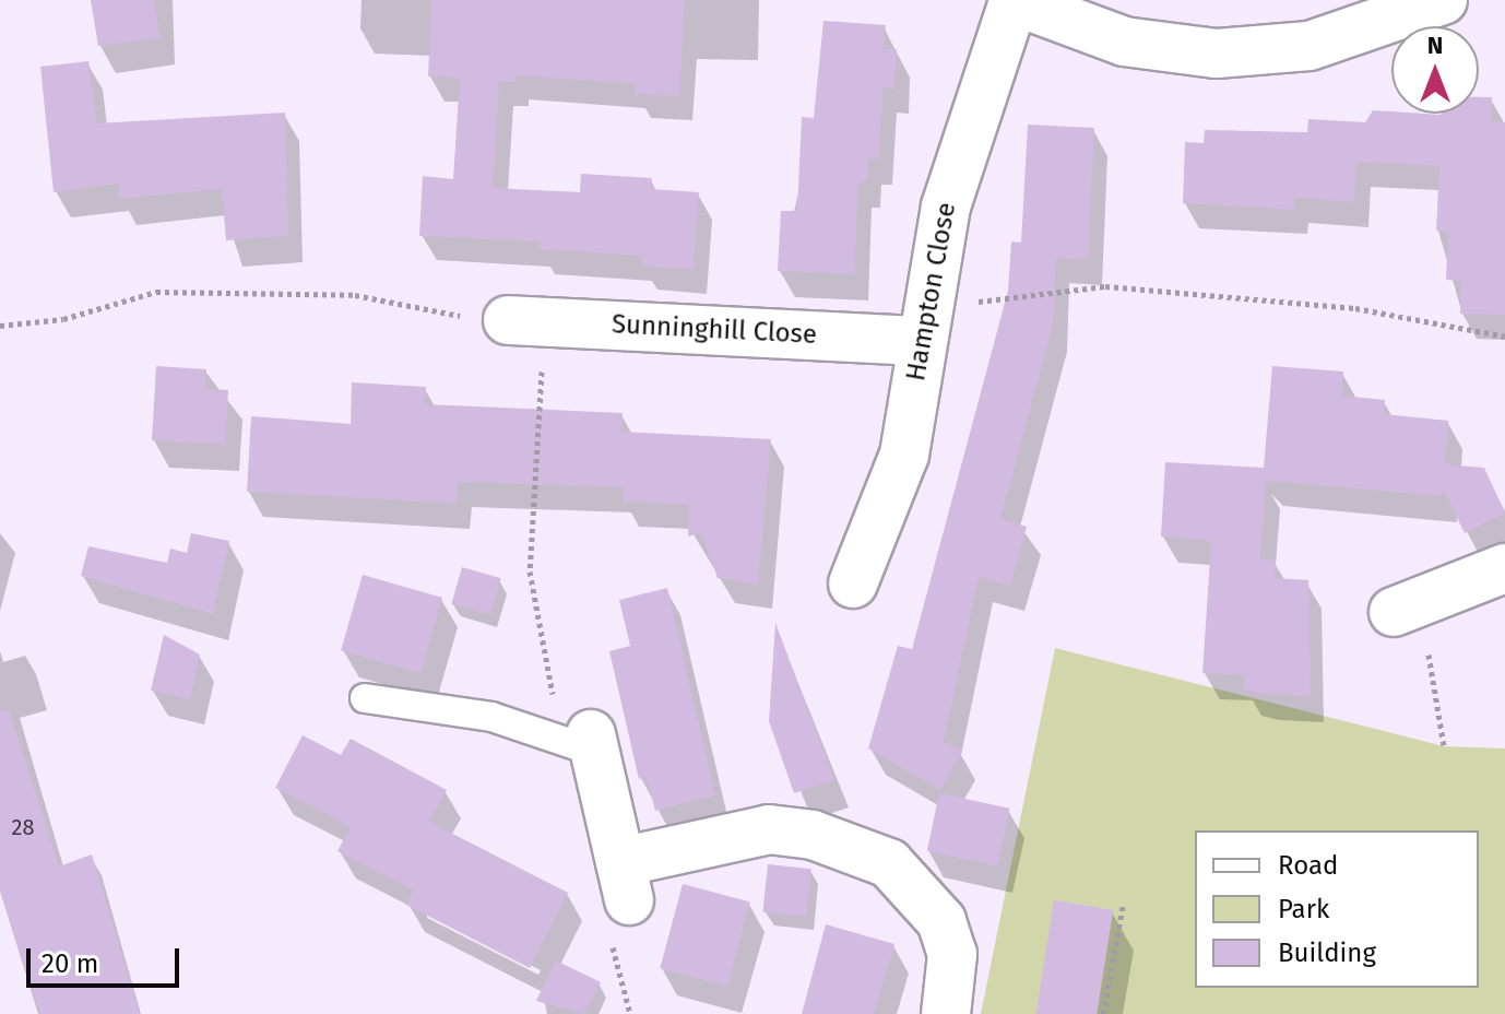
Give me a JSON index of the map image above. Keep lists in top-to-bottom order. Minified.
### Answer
{"streets":{"street":["Hampton Close","Sunninghill Close"]},"crossings":[["Hampton Close","Sunninghill Close"]],"house_numbers":["28"],"legend":["Road","Park","Building"],"scale_bar":"20 m","north":"top"}
